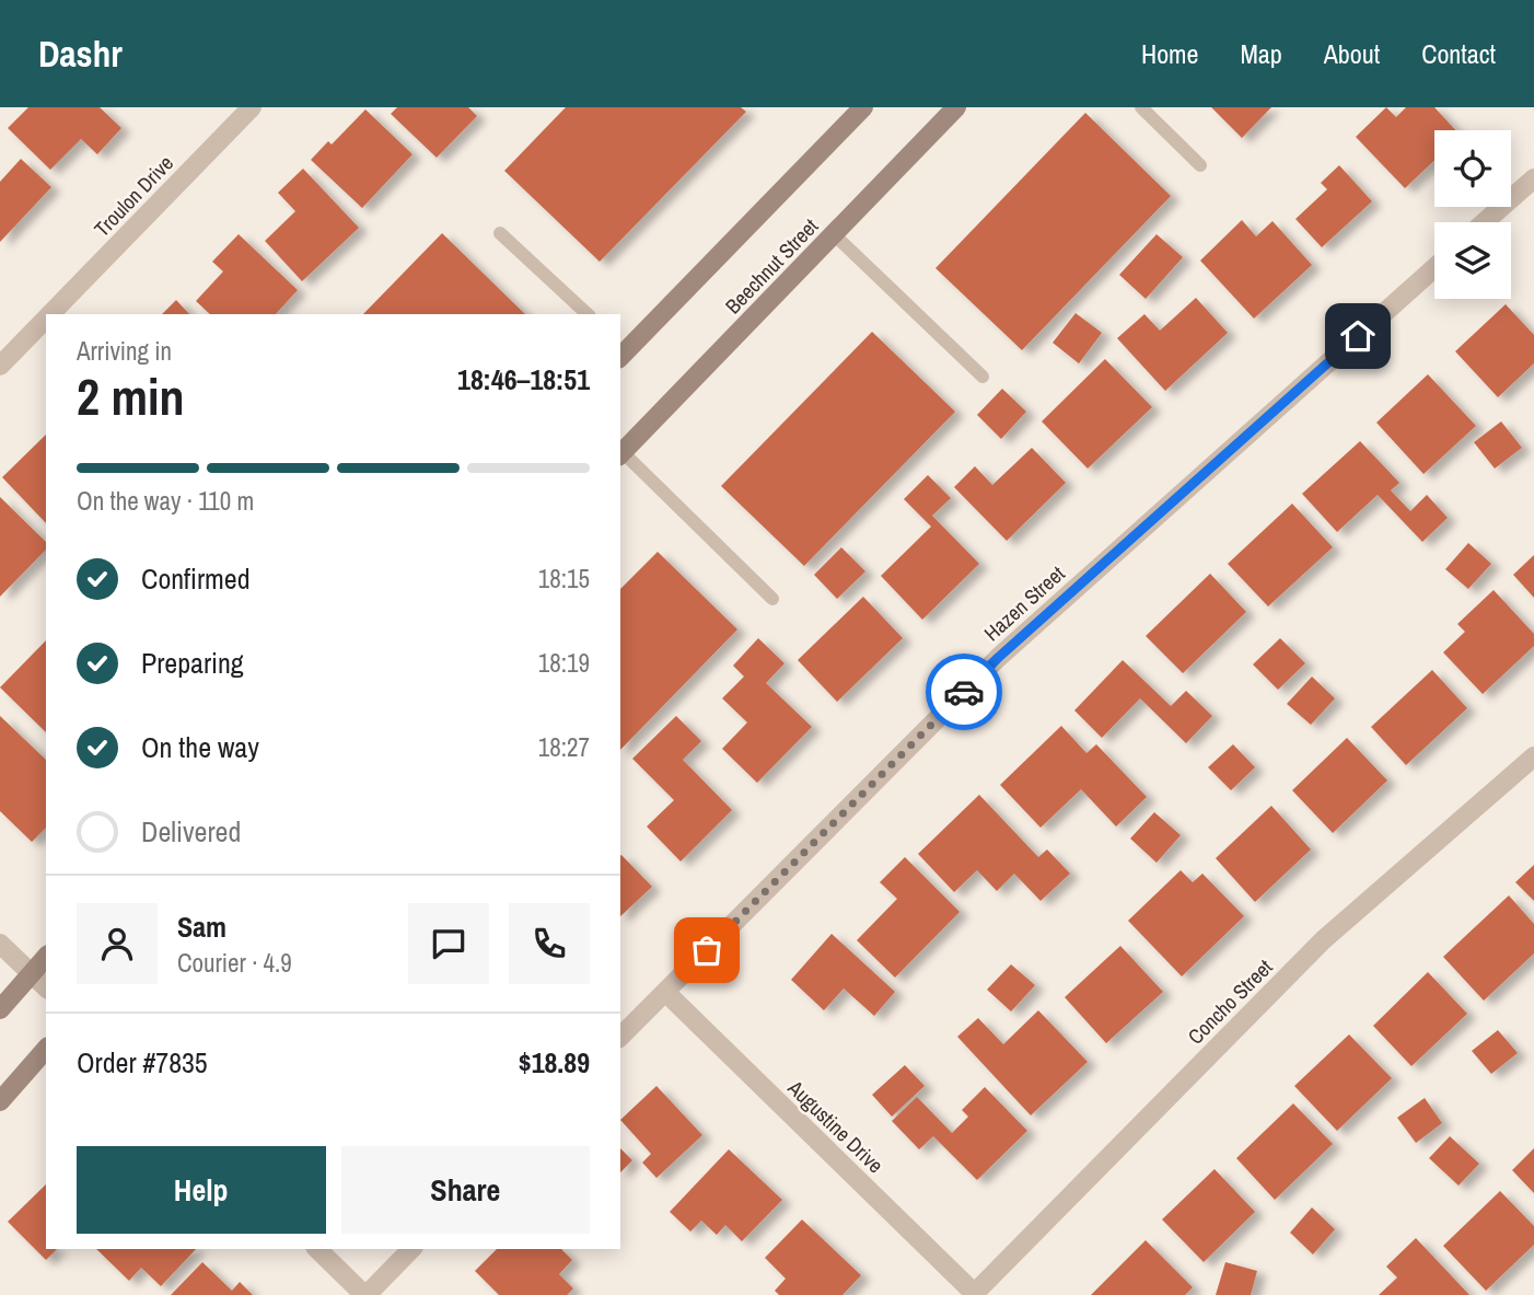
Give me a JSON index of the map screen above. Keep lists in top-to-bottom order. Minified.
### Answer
{"streets":{"main road":["Beechnut Street"],"street":["Troulon Drive","Hazen Street","Concho Street","Augustine Drive"]},"crossings":[["Hazen Street","Augustine Drive"],["Concho Street","Augustine Drive"]],"page":{"header":"Dashr","nav":["Home","Map","About","Contact"],"heading":["2 min","Arriving in","18:46–18:51"],"panel":["Sam","Courier · 4.9","Order #7835","$18.89"],"bar":"On the way · 110 m","list":[["Confirmed","18:15"],["Preparing","18:19"],["On the way","18:27"],"Delivered"],"buttons":["Help","Share"]}}
